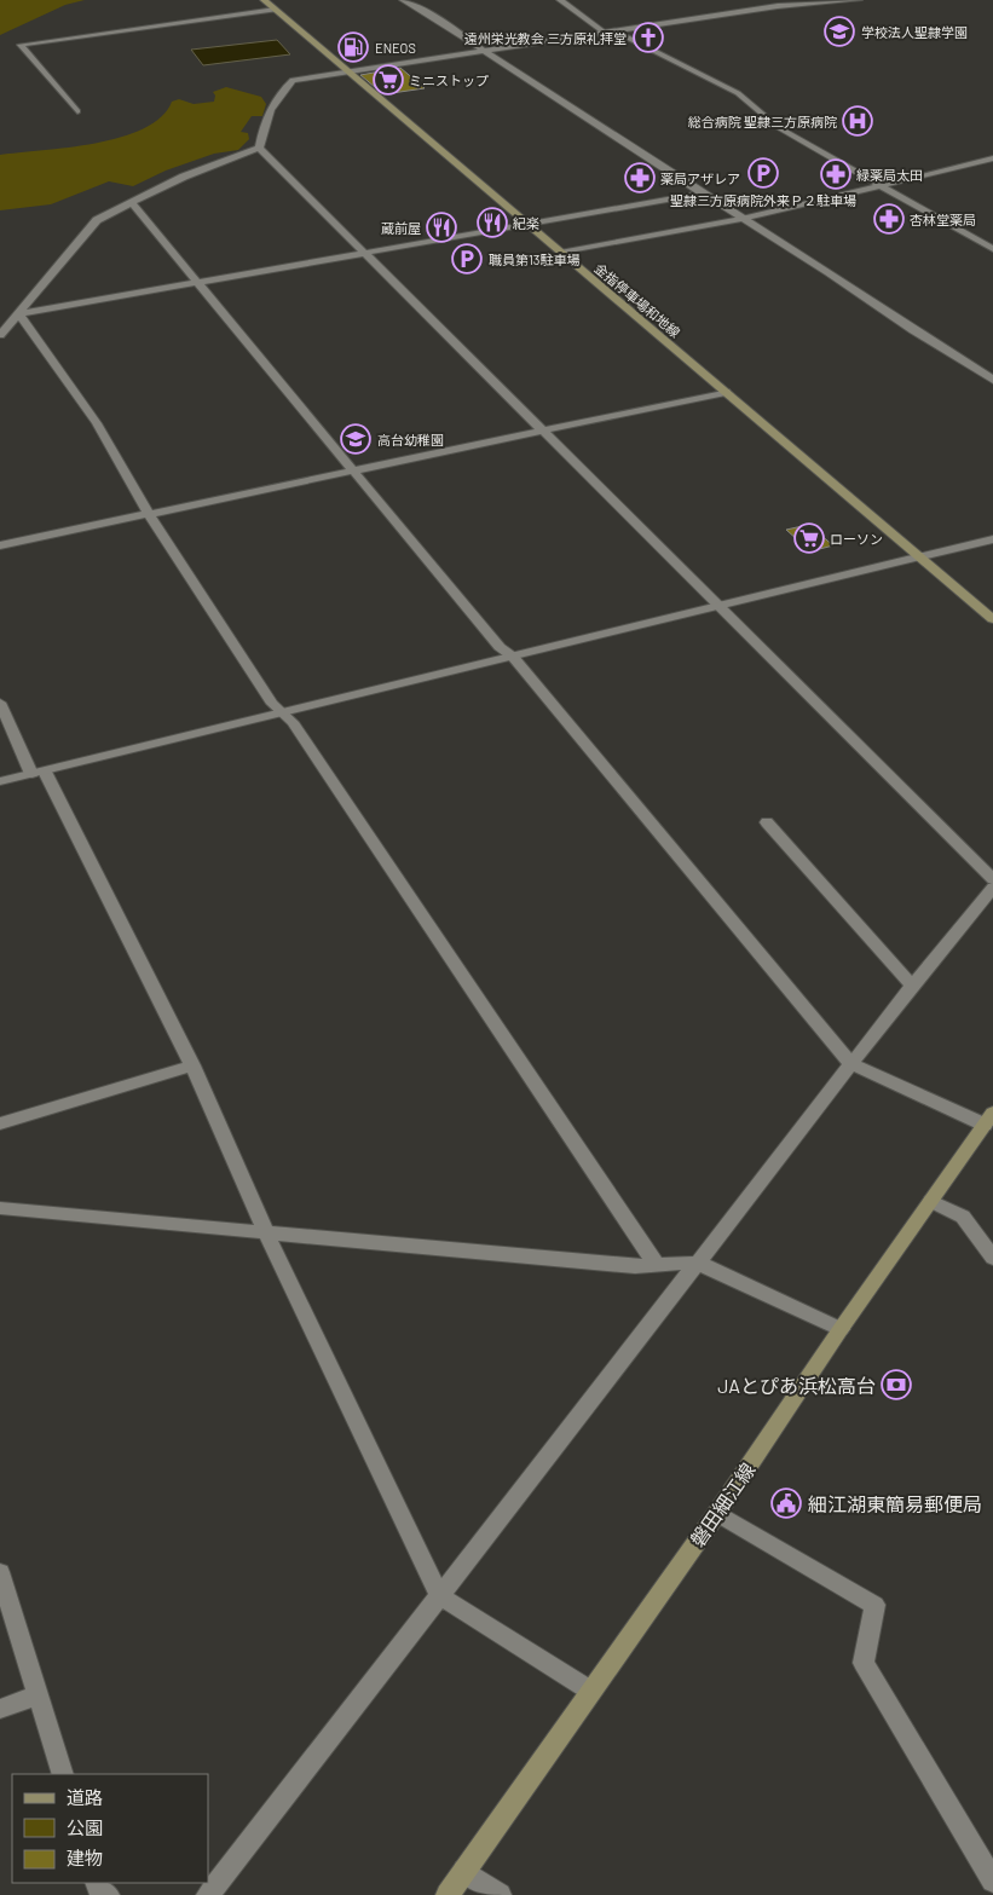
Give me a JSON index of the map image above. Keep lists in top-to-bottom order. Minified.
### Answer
{"streets":{"main road":["金指停車場和地線","磐田細江線"]},"places":{"school or university":["学校法人聖隷学園","高台幼稚園"],"church":["遠州栄光教会 三方原礼拝堂"],"fuel station":["ENEOS"],"supermarket":["ミニストップ","ローソン"],"hospital":["総合病院 聖隷三方原病院"],"parking":["聖隷三方原病院外来Ｐ２駐車場","職員第13駐車場"],"pharmacy":["緑薬局太田","薬局アザレア","杏林堂薬局"],"restaurant":["紀楽","蔵前屋"],"bank":["JAとぴあ浜松高台"],"public building":["細江湖東簡易郵便局"]},"legend":["道路","公園","建物"]}
